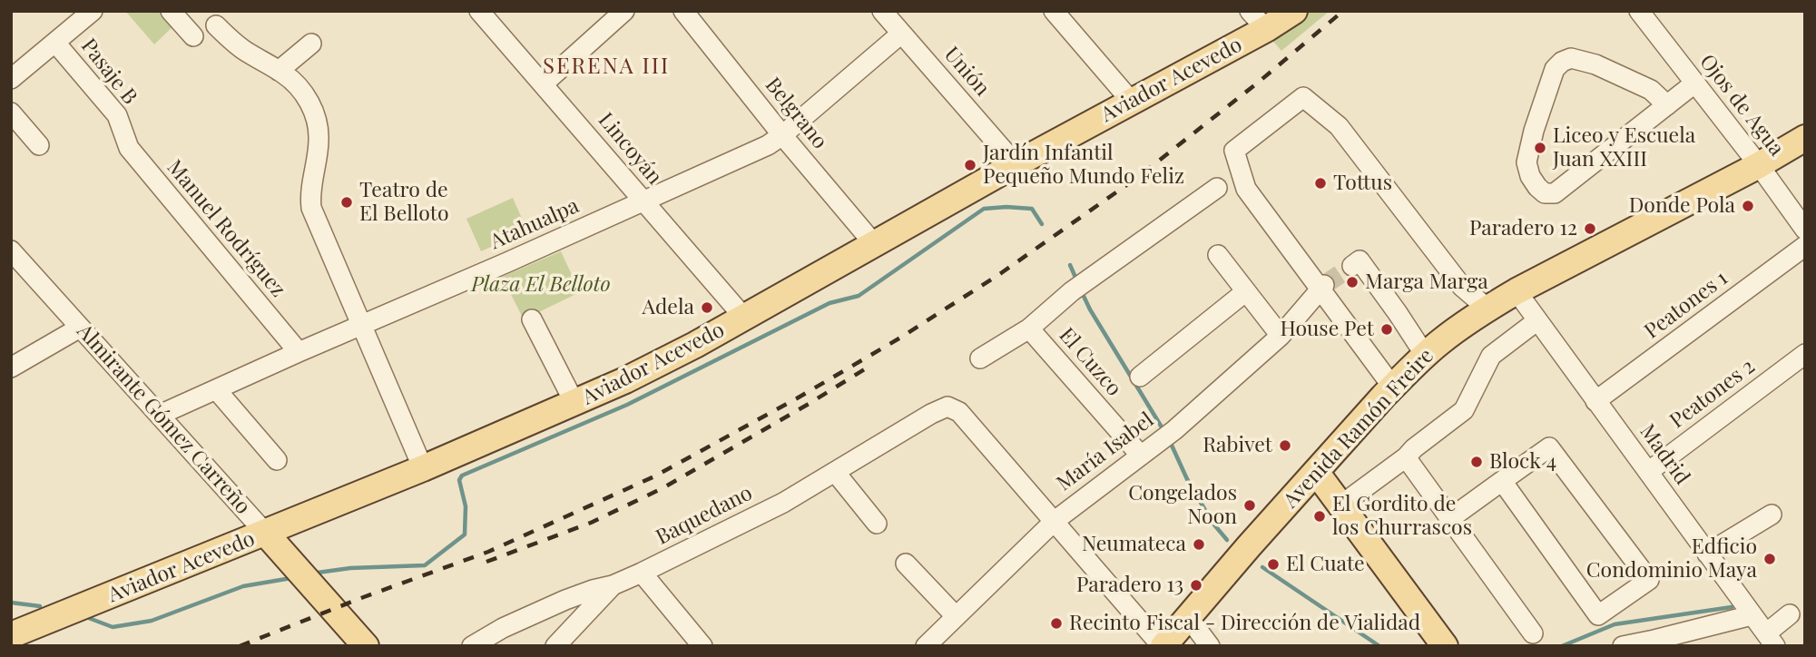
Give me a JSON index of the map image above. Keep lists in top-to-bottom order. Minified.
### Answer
{"streets":{"main road":["Aviador Acevedo","Almirante Gómez Carreño","Avenida Ramón Freire"],"street":["Pasaje B","Unión","Ojos de Agua","Belgrano","Lincoyán","Atahualpa","Manuel Rodríguez","Peatones 1","El Cuzco","Peatones 2","María Isabel","Madrid","Baquedano"]},"crossings":[["Pasaje B","Manuel Rodríguez"],["Unión","Aviador Acevedo"],["Unión","Atahualpa"],["Aviador Acevedo","Belgrano"],["Aviador Acevedo","Lincoyán"],["Aviador Acevedo","Almirante Gómez Carreño"],["Ojos de Agua","Avenida Ramón Freire"],["Belgrano","Atahualpa"],["Lincoyán","Atahualpa"],["Atahualpa","Manuel Rodríguez"],["Atahualpa","Almirante Gómez Carreño"],["Peatones 1","Madrid"],["El Cuzco","María Isabel"],["Peatones 2","Madrid"],["Avenida Ramón Freire","Madrid"],["María Isabel","Baquedano"]],"districts":["SERENA III"],"parks":["Plaza El Belloto"],"places":["Liceo y Escuela Juan XXIII","Jardín Infantil Pequeño Mundo Feliz","Tottus","Teatro de El Belloto","Donde Pola","Paradero 12","Marga Marga","Adela","House Pet","Rabivet","Block 4","Congelados Noon","El Gordito de los Churrascos","Neumateca","Edficio Condominio Maya","El Cuate","Paradero 13","Recinto Fiscal - Dirección de Vialidad"]}
